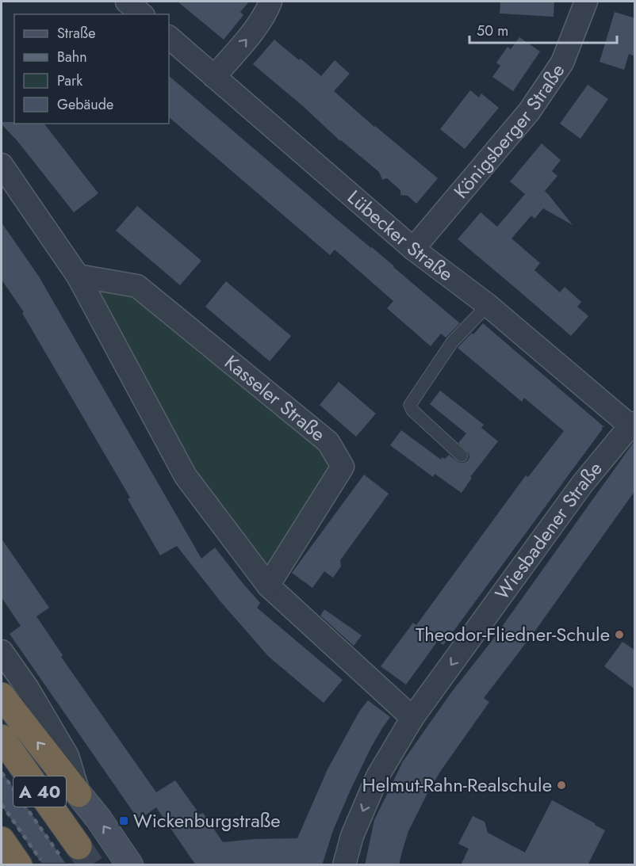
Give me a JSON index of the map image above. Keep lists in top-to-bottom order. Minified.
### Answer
{"streets":{"highway":["A 40"],"street":["Königsberger Straße","Lübecker Straße","Kasseler Straße","Wiesbadener Straße"]},"crossings":[["Königsberger Straße","Lübecker Straße"],["Lübecker Straße","Wiesbadener Straße"]],"one_way":["Wiesbadener Straße"],"places":{"other":["Theodor-Fliedner-Schule","Helmut-Rahn-Realschule"],"transit":["Wickenburgstraße"]},"legend":["Straße","Bahn","Park","Gebäude"],"scale_bar":"50 m"}
